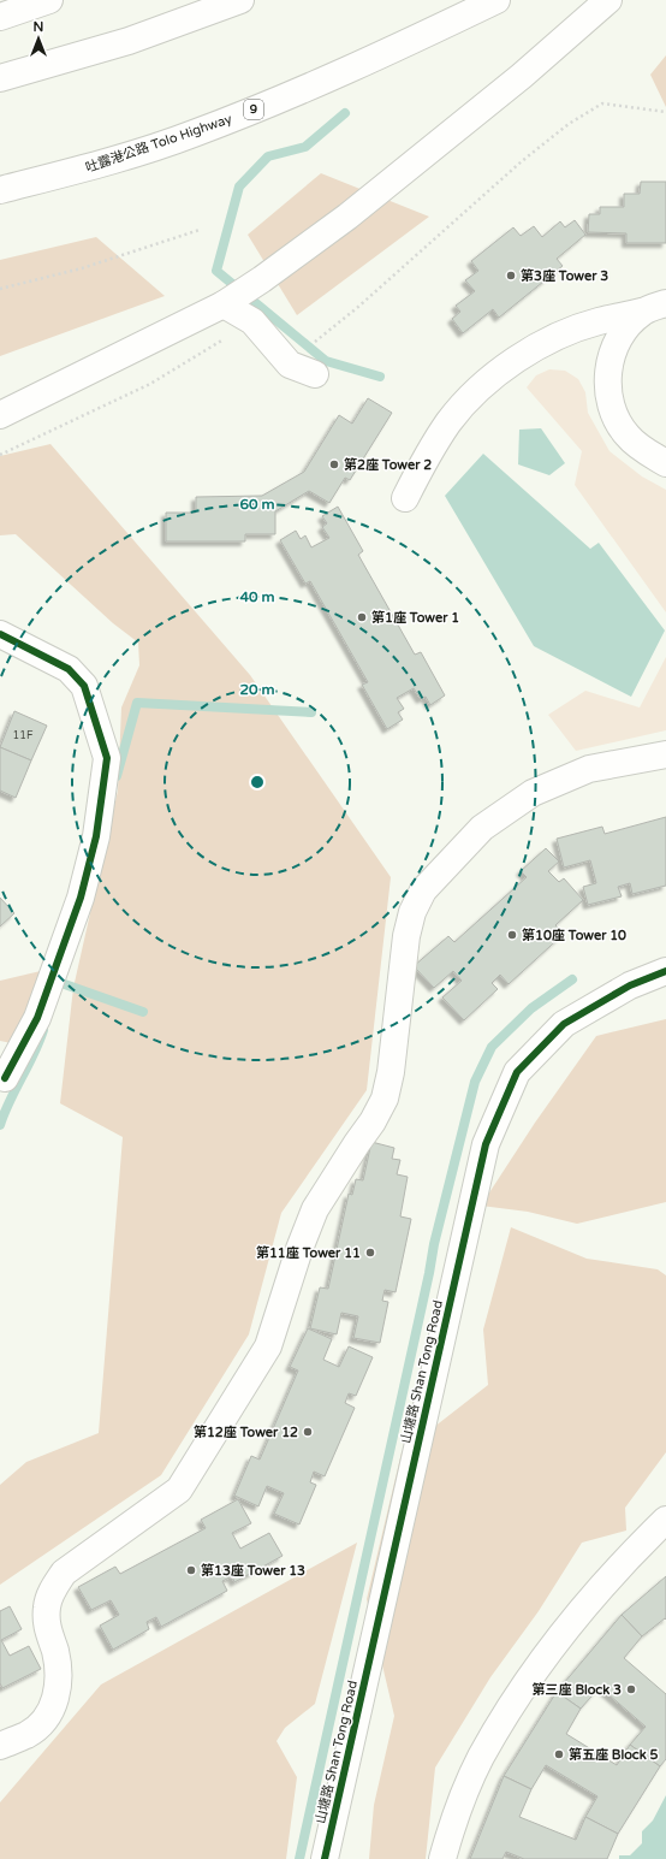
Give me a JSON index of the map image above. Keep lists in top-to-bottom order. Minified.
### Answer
{"streets":{"main road":["9","吐露港公路 Tolo Highway","山塘路 Shan Tong Road"]},"places":["第3座 Tower 3","第2座 Tower 2","第1座 Tower 1","第10座 Tower 10","第11座 Tower 11","第12座 Tower 12","第13座 Tower 13","第三座 Block 3","第五座 Block 5"],"house_numbers":["11F"],"north":"top","rings":["60 m","40 m","20 m"]}
